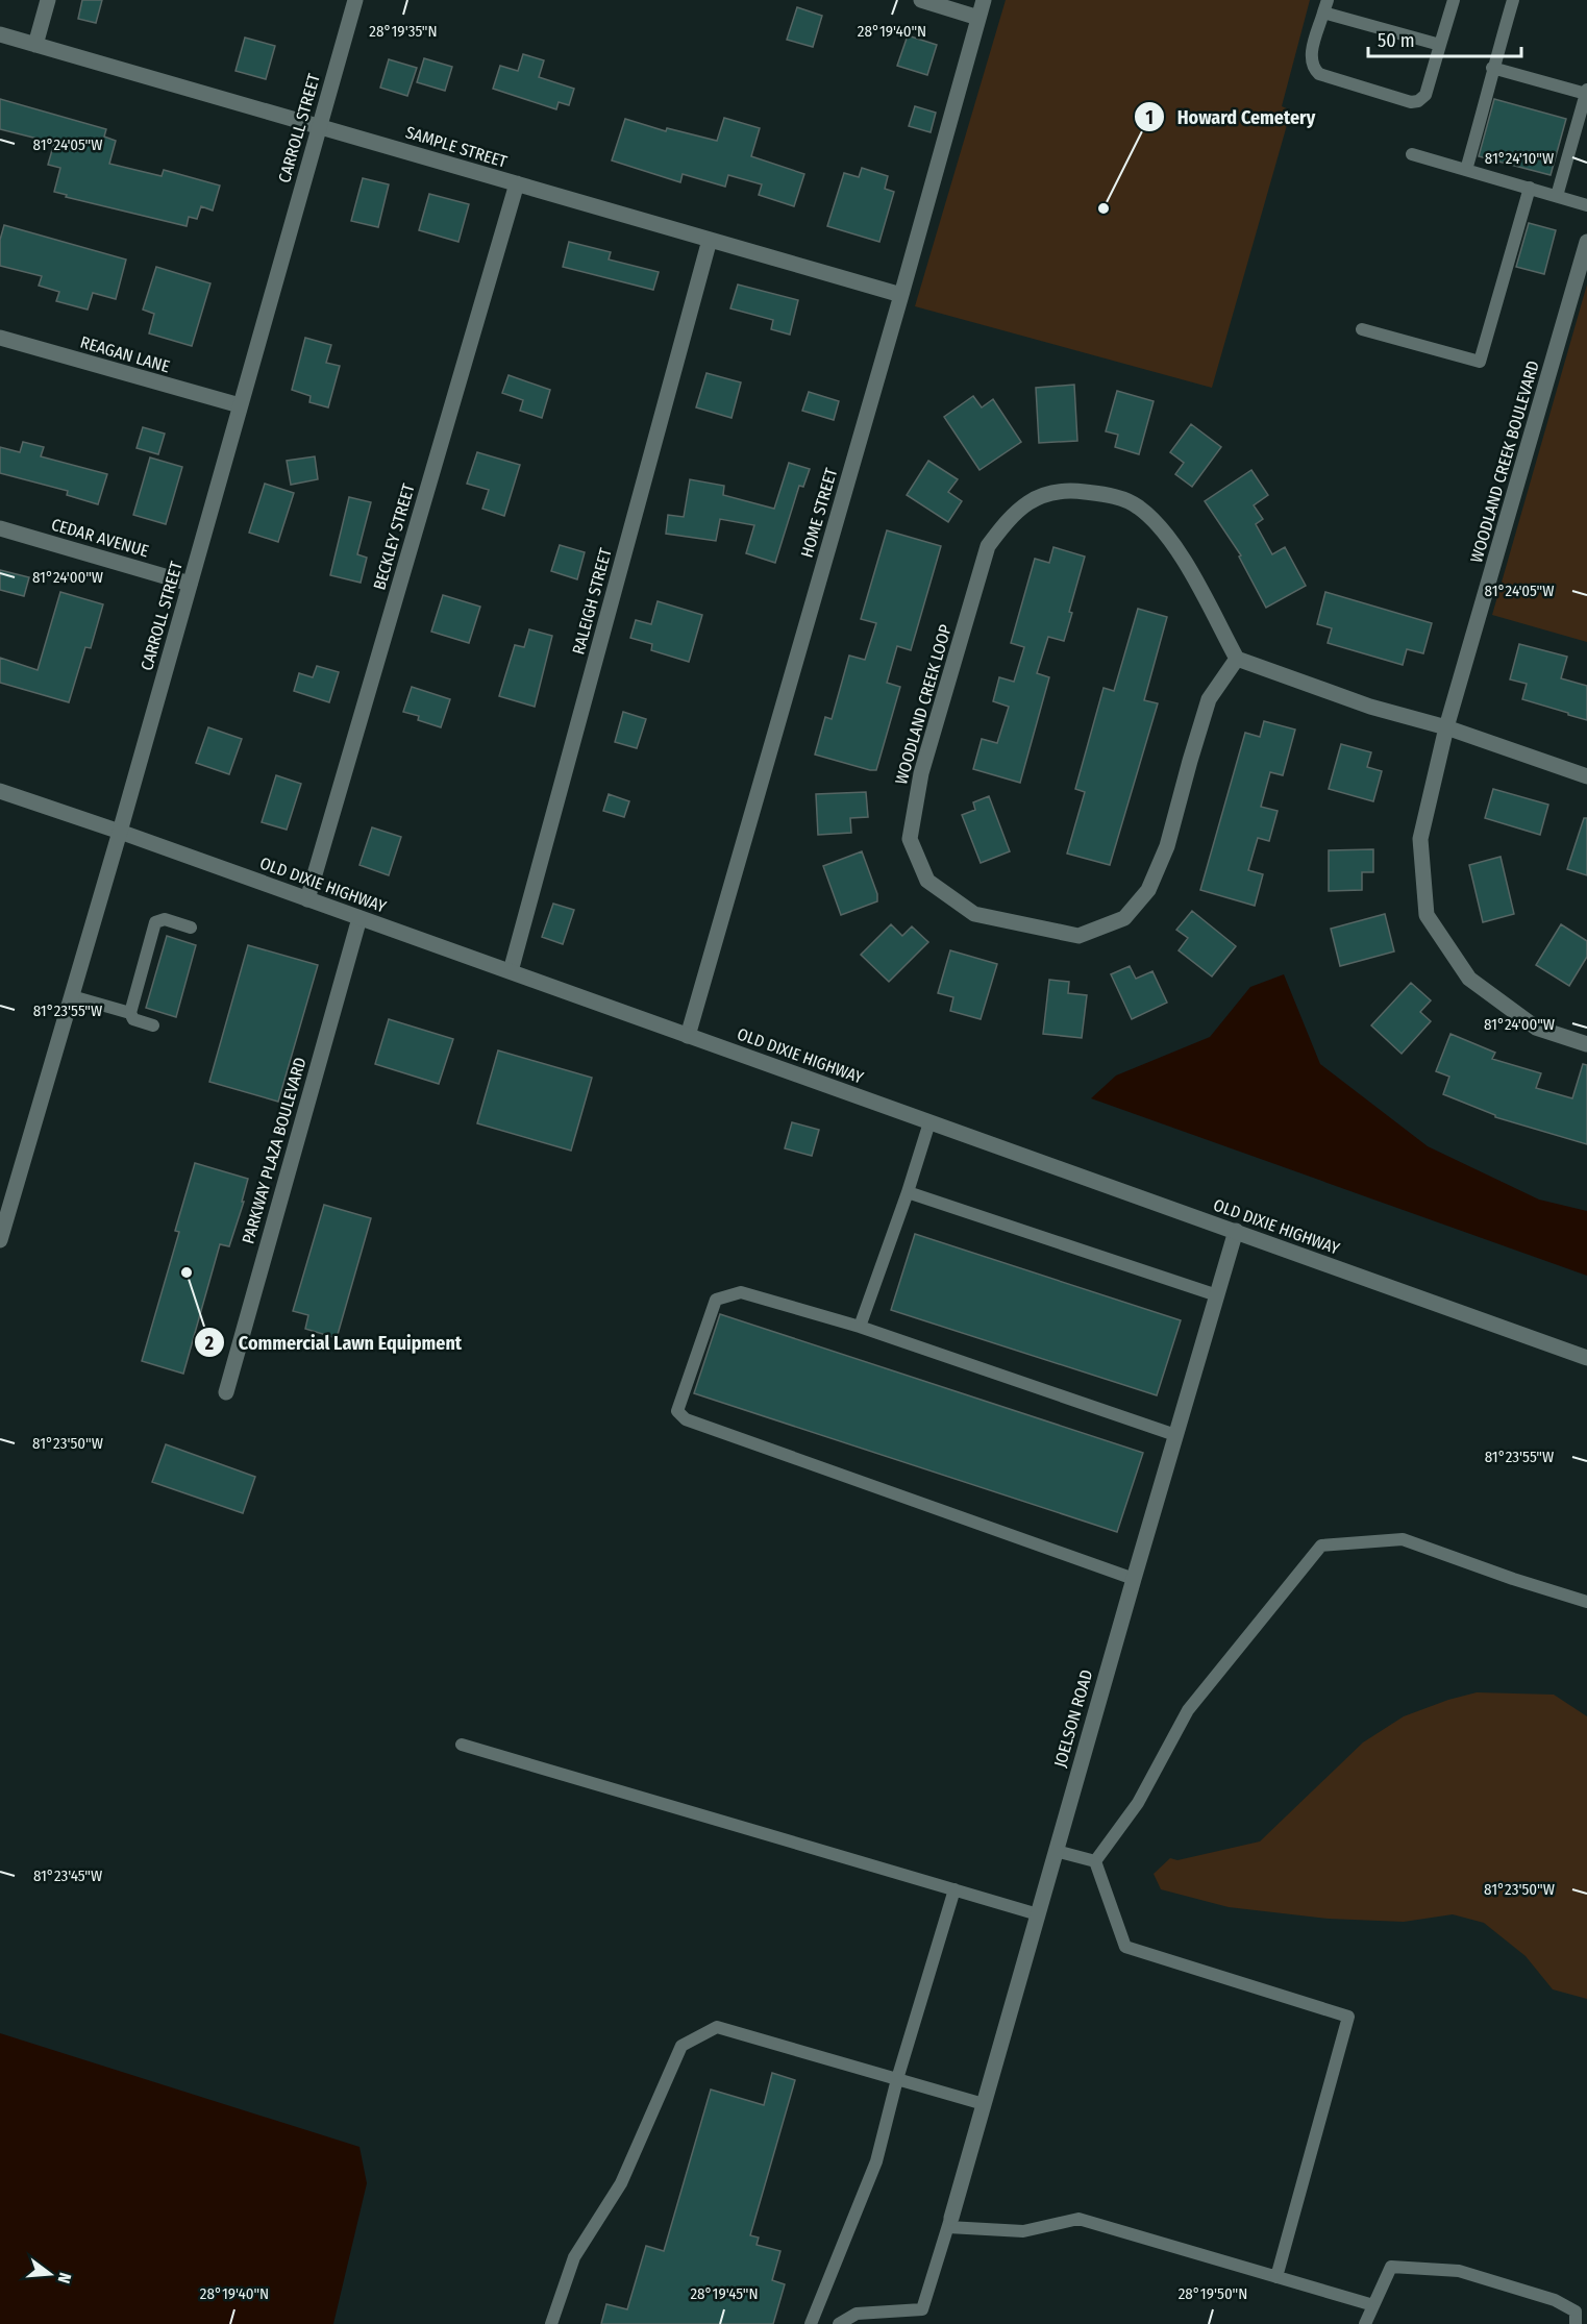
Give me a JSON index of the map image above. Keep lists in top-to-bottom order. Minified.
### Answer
{"streets":{"street":["CARROLL STREET","SAMPLE STREET","REAGAN LANE","WOODLAND CREEK BOULEVARD","HOME STREET","BECKLEY STREET","CEDAR AVENUE","RALEIGH STREET","WOODLAND CREEK LOOP","OLD DIXIE HIGHWAY","PARKWAY PLAZA BOULEVARD","JOELSON ROAD"]},"crossings":[["CARROLL STREET","SAMPLE STREET"],["CARROLL STREET","REAGAN LANE"],["CARROLL STREET","CEDAR AVENUE"],["CARROLL STREET","OLD DIXIE HIGHWAY"],["SAMPLE STREET","HOME STREET"],["SAMPLE STREET","BECKLEY STREET"],["SAMPLE STREET","RALEIGH STREET"],["HOME STREET","OLD DIXIE HIGHWAY"],["BECKLEY STREET","OLD DIXIE HIGHWAY"],["RALEIGH STREET","OLD DIXIE HIGHWAY"],["OLD DIXIE HIGHWAY","PARKWAY PLAZA BOULEVARD"],["OLD DIXIE HIGHWAY","JOELSON ROAD"]],"places":["Howard Cemetery","Commercial Lawn Equipment"],"scale_bar":"50 m","north":"right","coordinates":["28°19'35\"N","28°19'40\"N","81°24'05\"W","81°24'10\"W","81°24'00\"W","81°23'55\"W","81°23'50\"W","81°23'45\"W","28°19'45\"N","28°19'50\"N"]}
